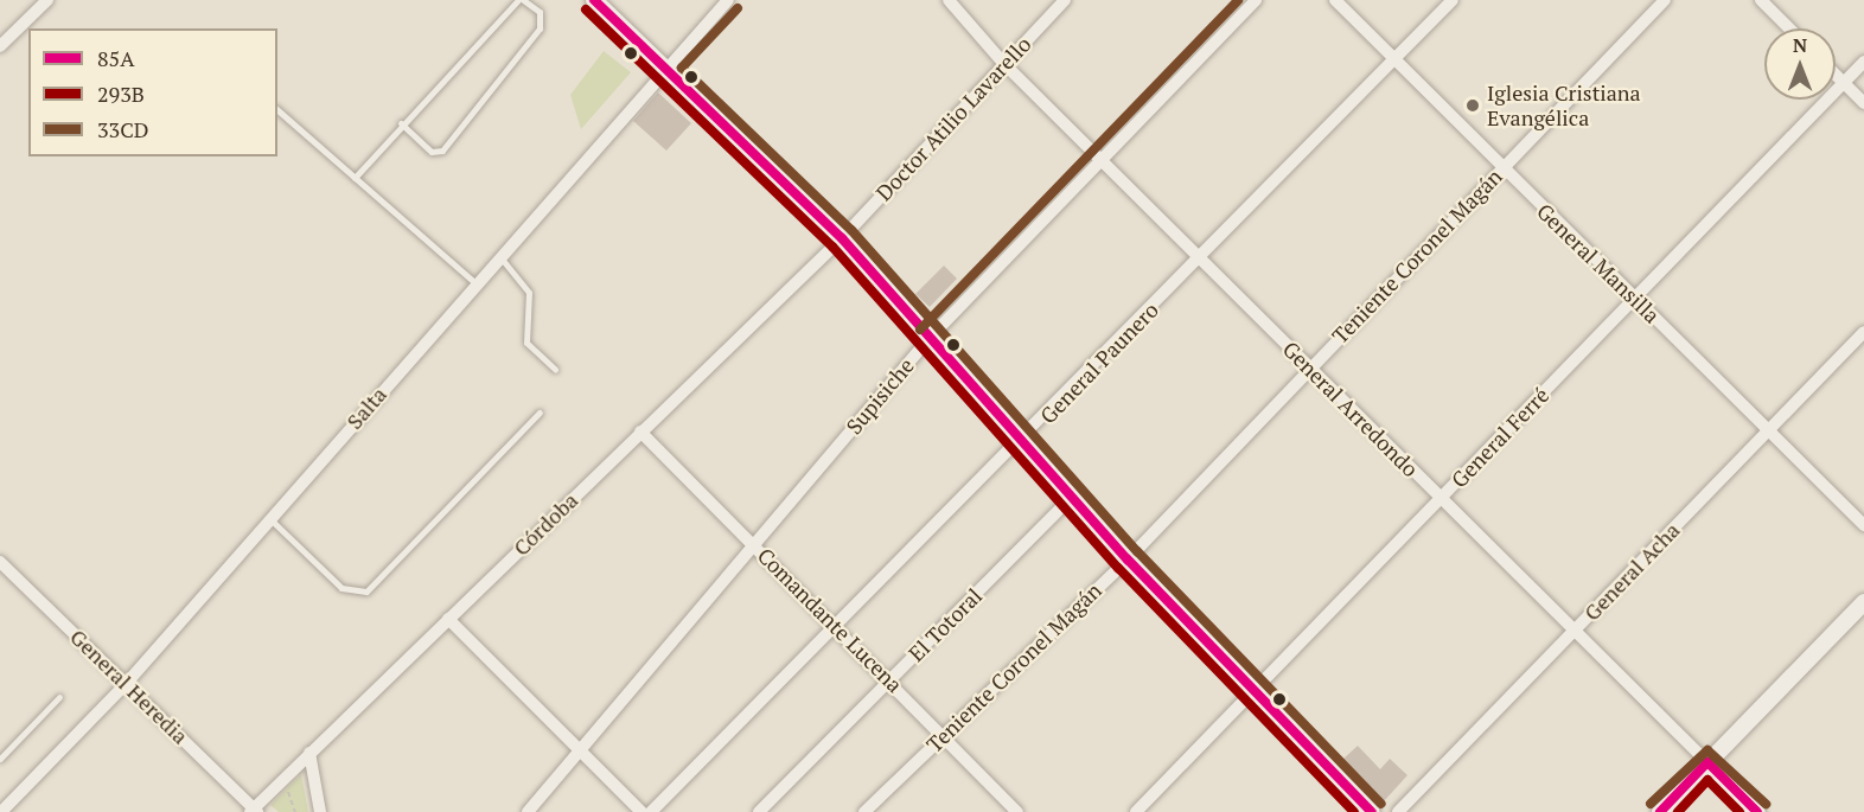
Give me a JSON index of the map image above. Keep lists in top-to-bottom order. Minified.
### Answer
{"streets":{"main road":["General Arredondo"],"street":["Doctor Atilio Lavarello","Teniente Coronel Magán","General Mansilla","General Paunero","Supisiche","Salta","General Ferré","Córdoba","General Acha","Comandante Lucena","El Totoral","General Heredia"]},"crossings":[["Doctor Atilio Lavarello","General Arredondo"],["Doctor Atilio Lavarello","Córdoba"],["Teniente Coronel Magán","General Mansilla"],["Teniente Coronel Magán","General Arredondo"],["Teniente Coronel Magán","Comandante Lucena"],["General Mansilla","General Paunero"],["General Mansilla","General Ferré"],["General Mansilla","General Acha"],["General Paunero","General Arredondo"],["General Paunero","Comandante Lucena"],["Supisiche","General Arredondo"],["Supisiche","Comandante Lucena"],["Salta","General Heredia"],["General Arredondo","General Ferré"],["General Arredondo","General Acha"],["Córdoba","Comandante Lucena"],["Córdoba","General Heredia"],["Comandante Lucena","El Totoral"]],"places":["Iglesia Cristiana Evangélica"],"lines":["transit line 85A","transit line 33CD","transit line 293B"],"legend":["85A","293B","33CD"],"north":"top"}
